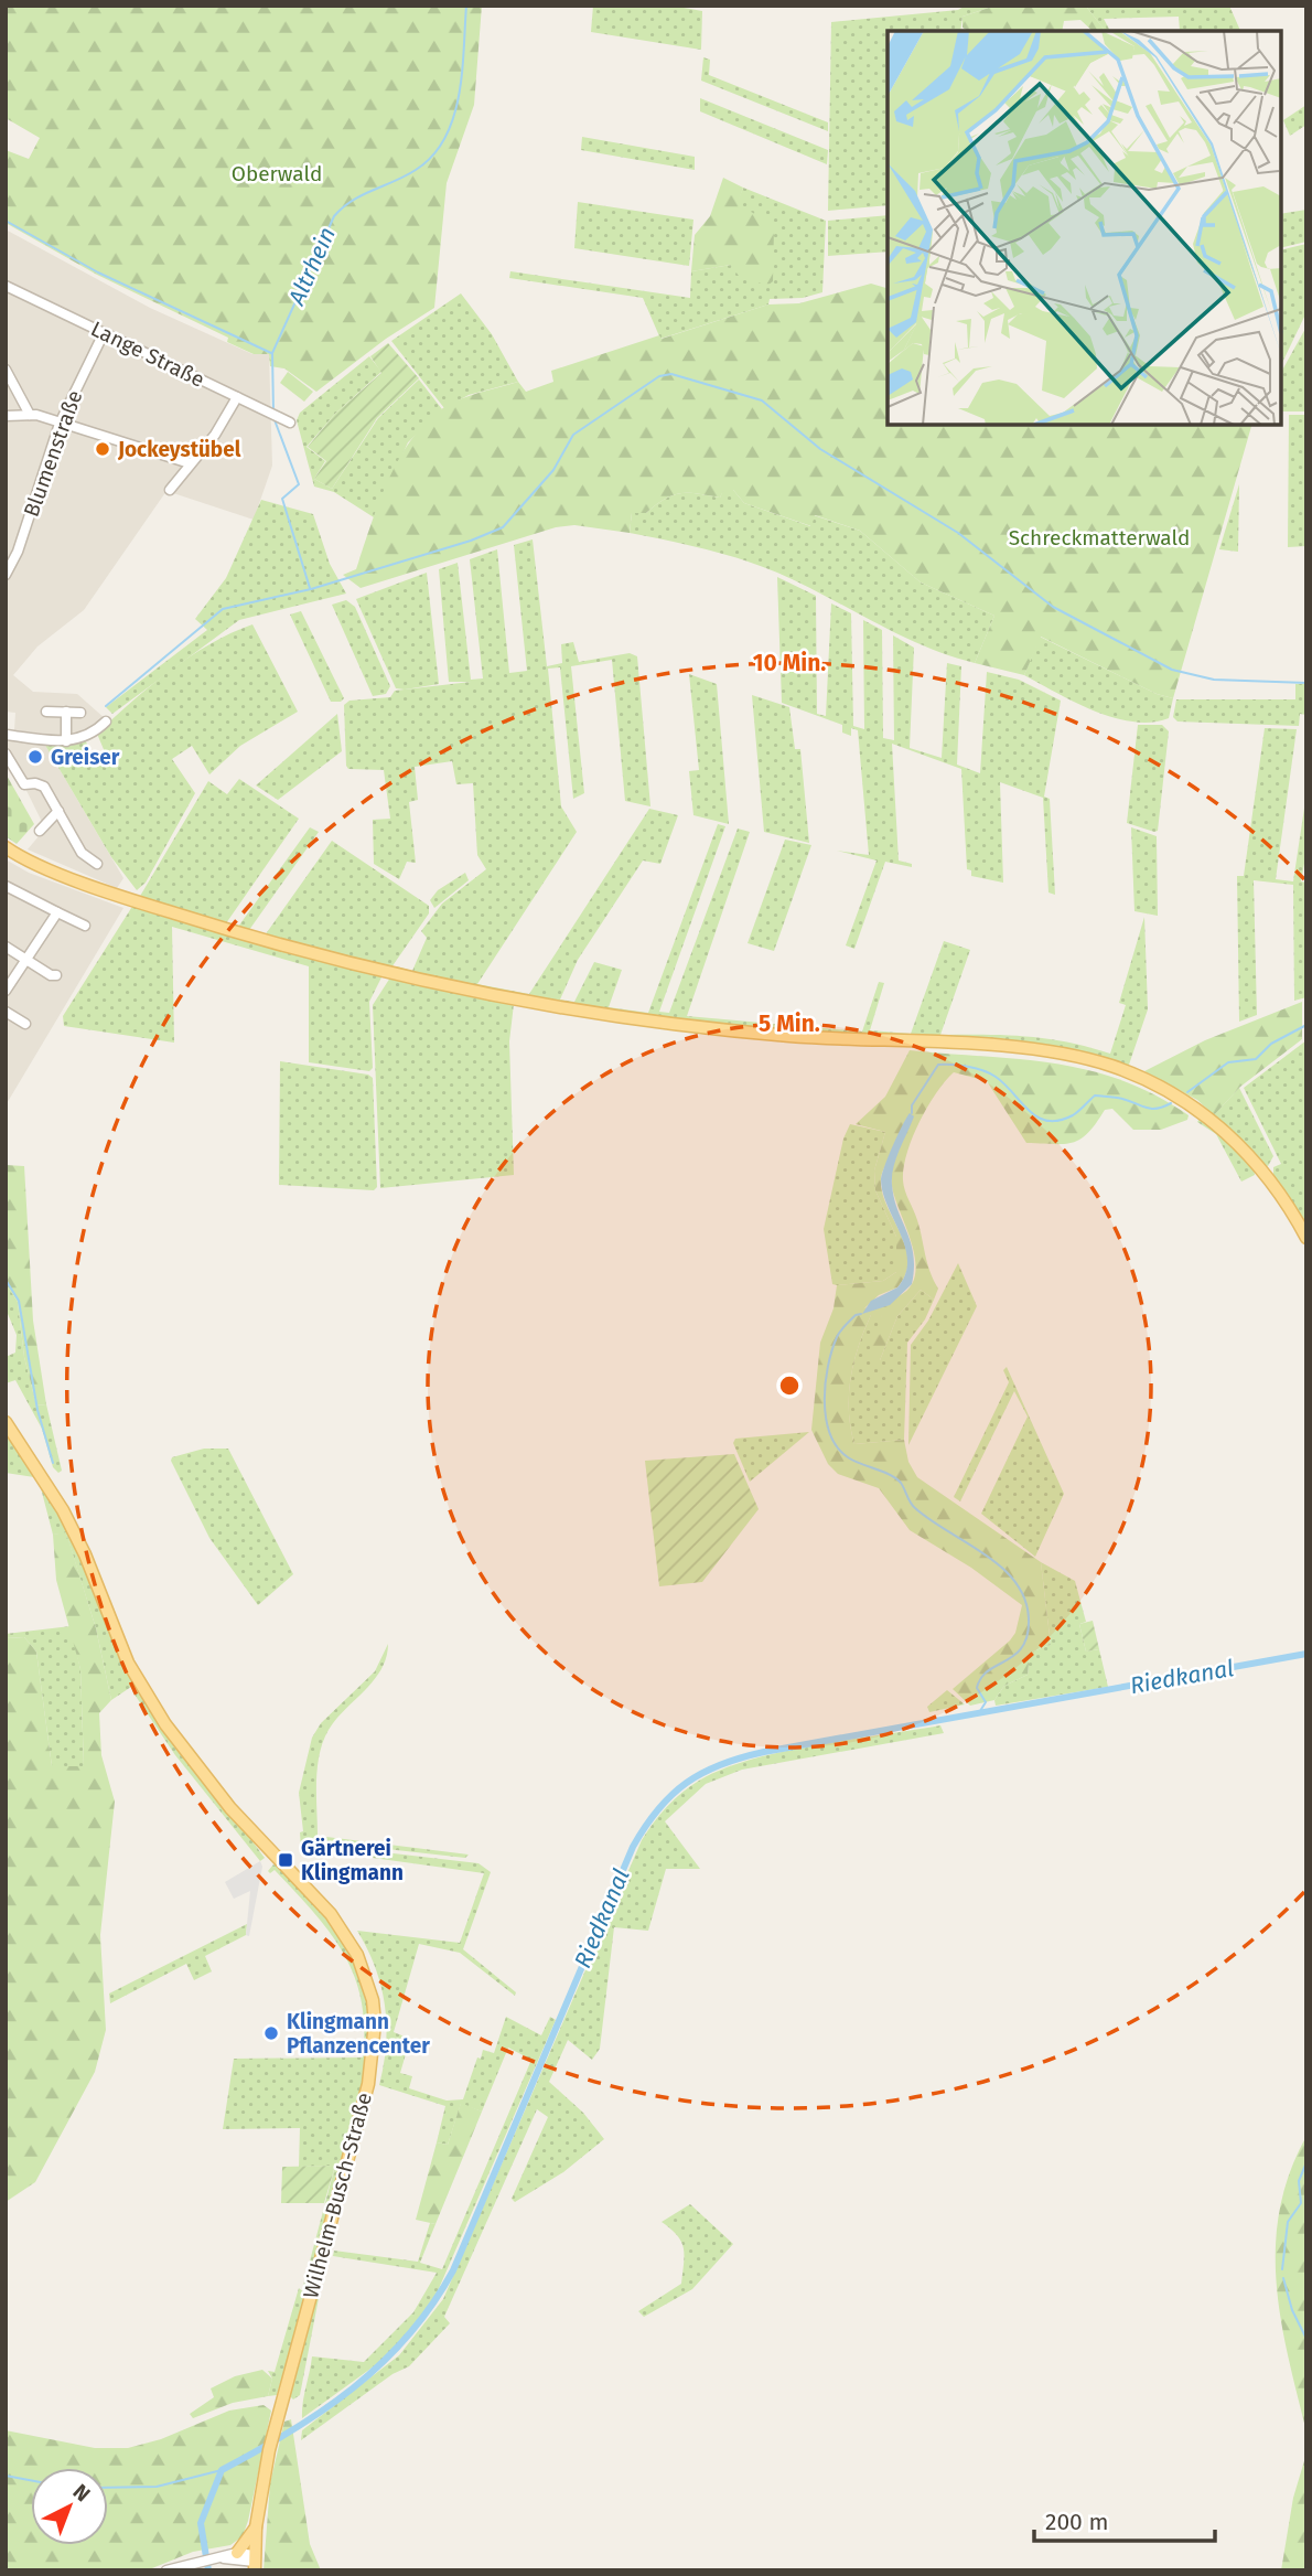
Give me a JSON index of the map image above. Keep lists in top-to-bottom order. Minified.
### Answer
{"streets":{"main road":["Wilhelm-Busch-Straße"],"street":["Lange Straße","Blumenstraße"]},"crossings":[["Lange Straße","Blumenstraße"]],"water":["Altrhein","Riedkanal"],"parks":["Oberwald","Schreckmatterwald"],"places":{"other":["Jockeystübel","Greiser","Klingmann Pflanzencenter"],"transit":["Gärtnerei Klingmann"]},"scale_bar":"200 m","north":"top right","rings":["10 Min.","5 Min."]}
